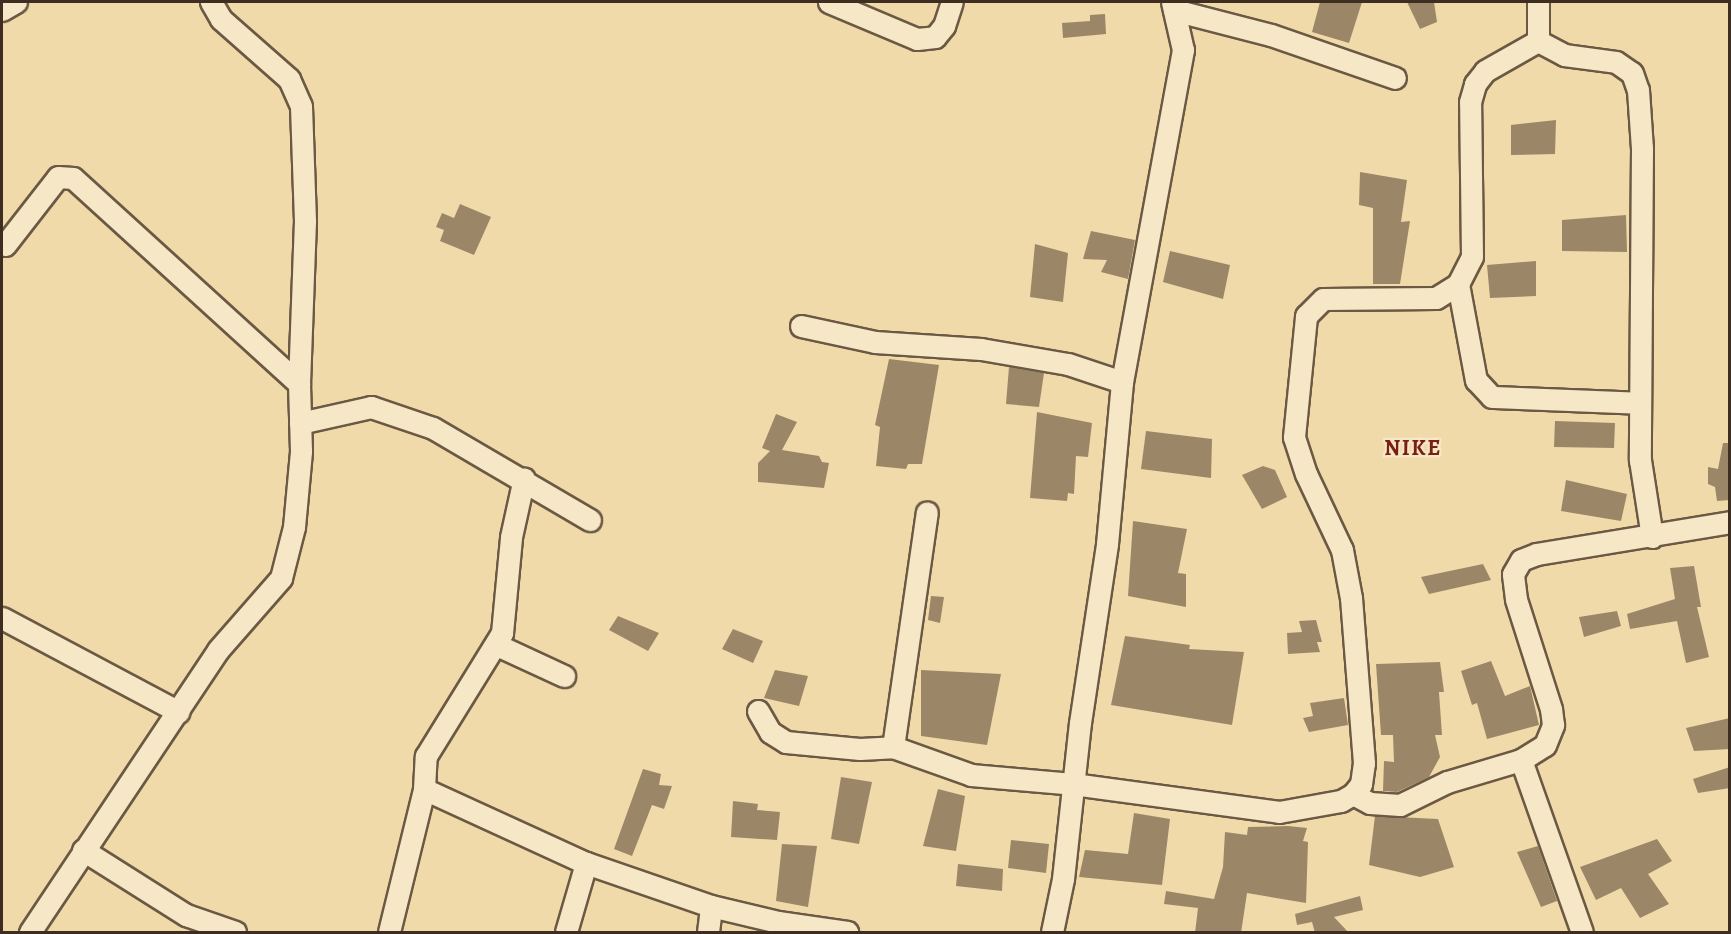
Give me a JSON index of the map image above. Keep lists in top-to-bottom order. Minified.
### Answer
{"districts":["NIKE"]}
